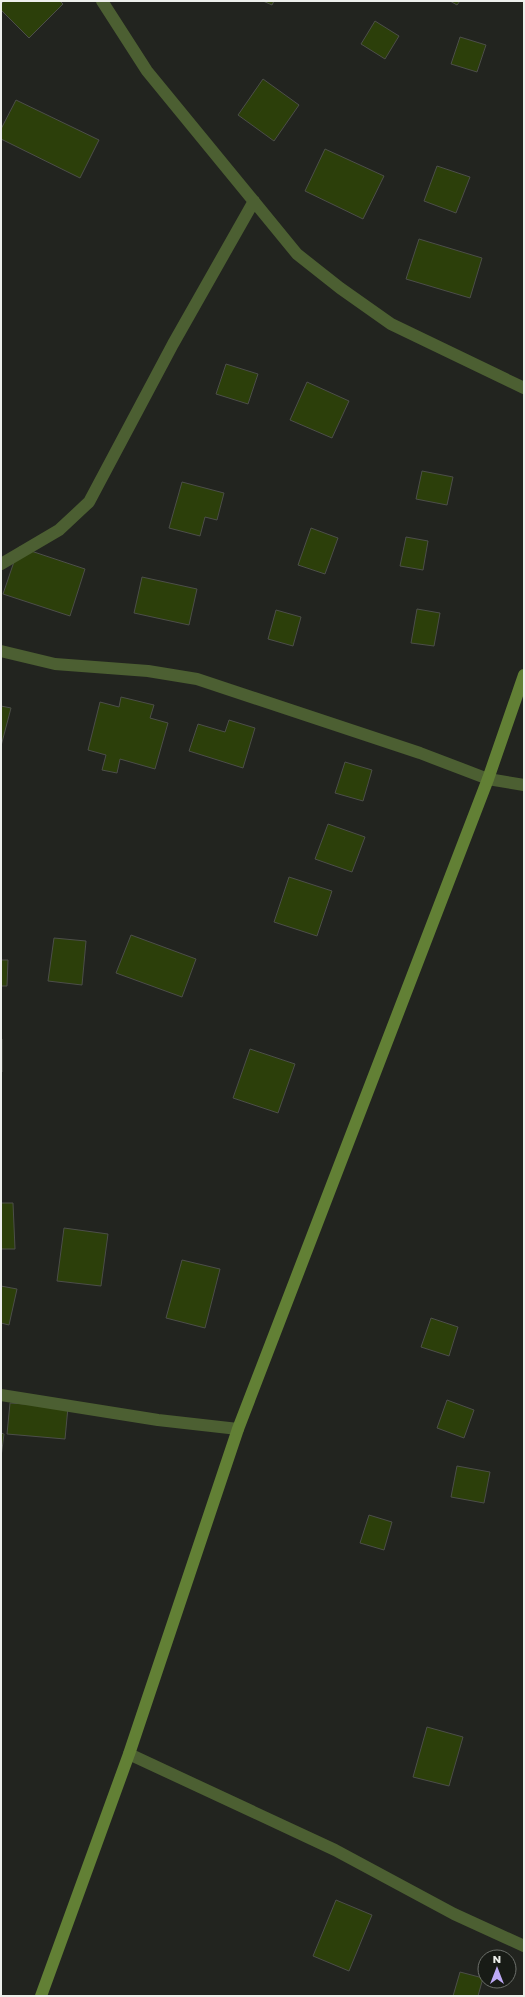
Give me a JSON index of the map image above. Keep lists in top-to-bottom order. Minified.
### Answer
{"north":"top"}
